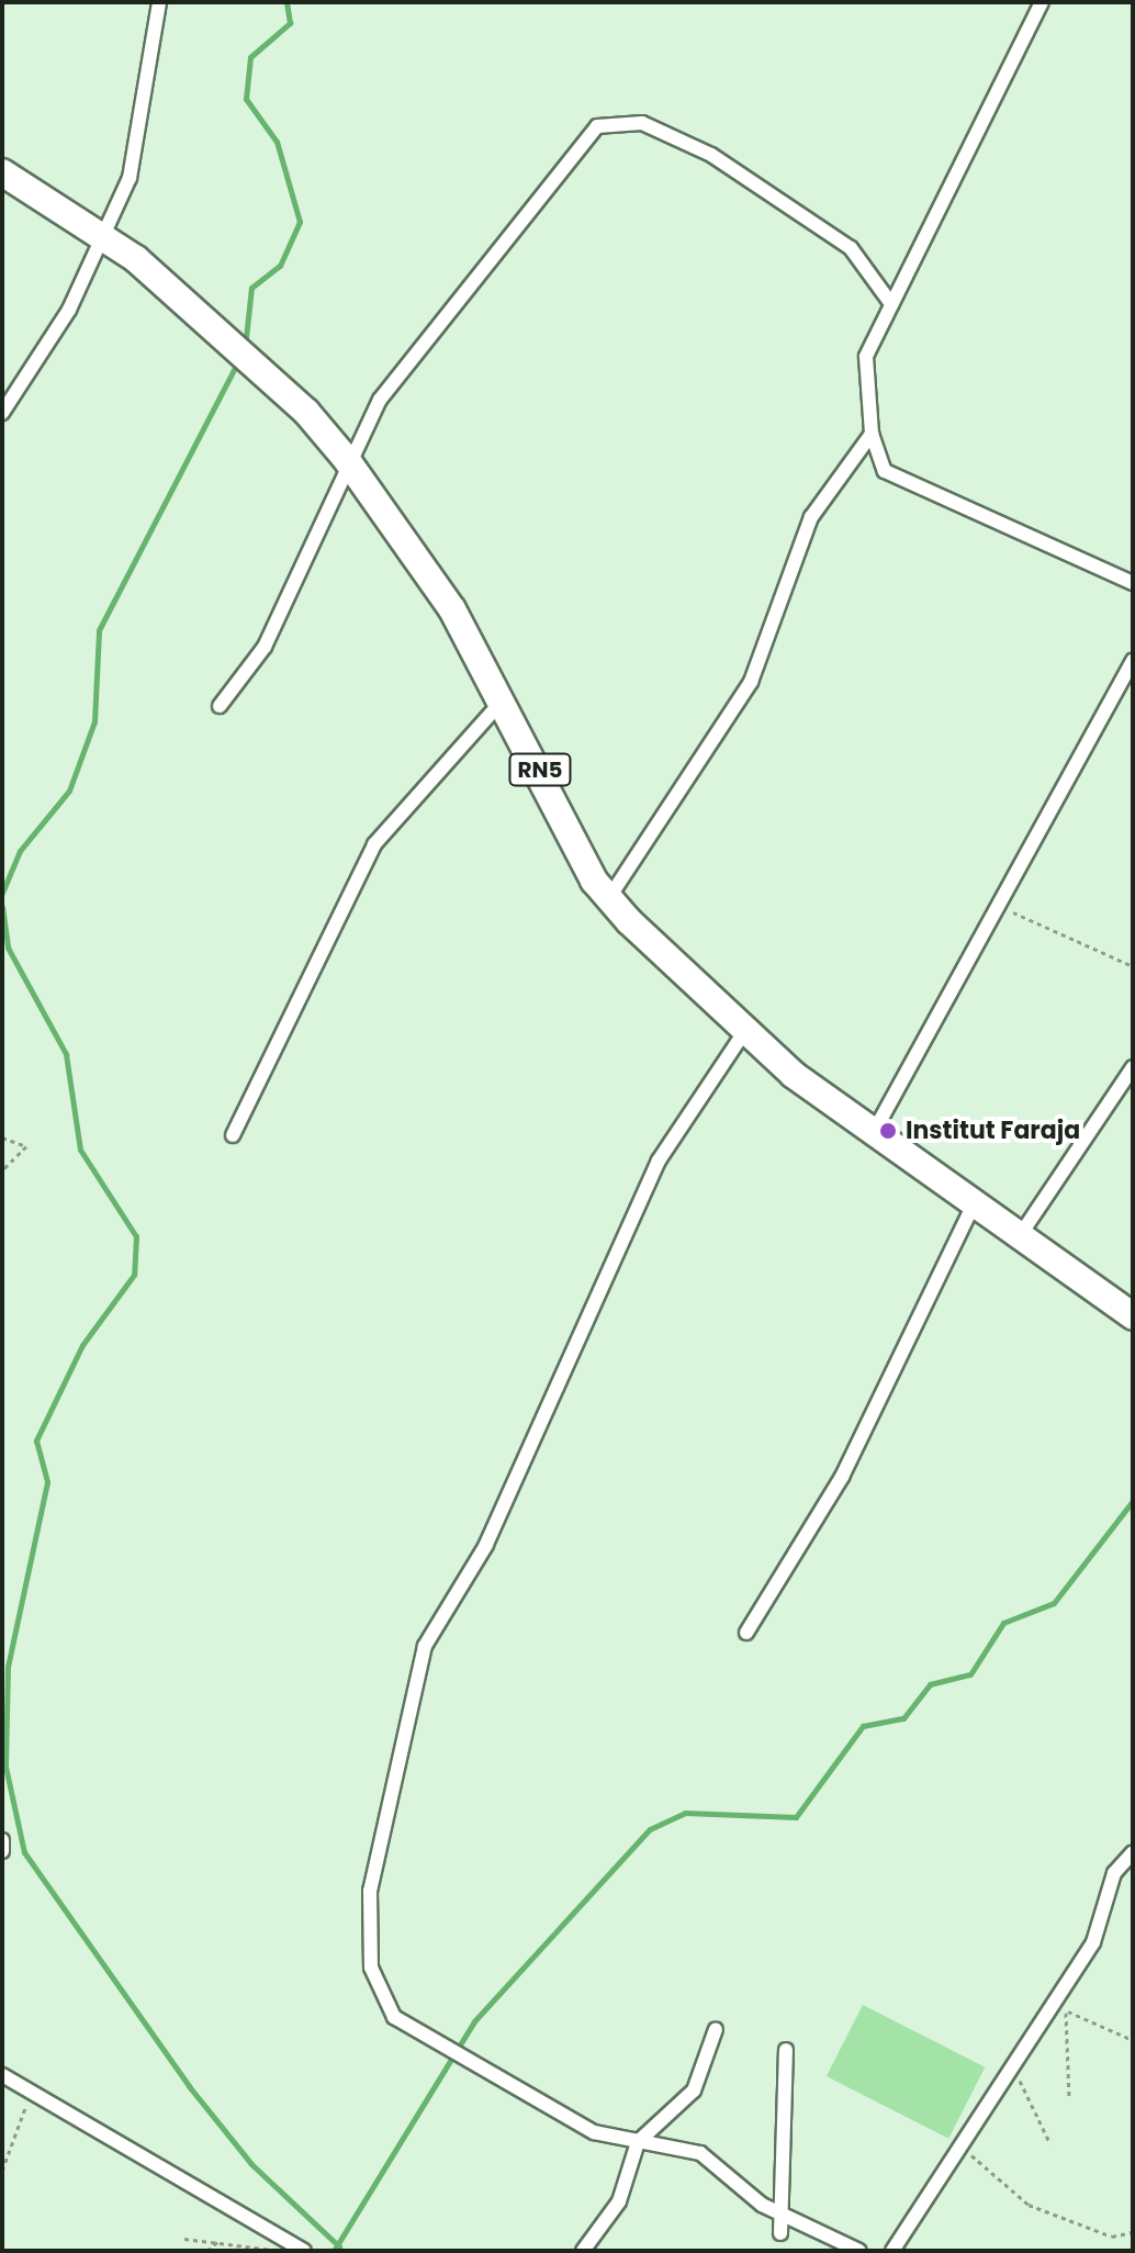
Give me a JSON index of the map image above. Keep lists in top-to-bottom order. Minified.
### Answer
{"streets":{"highway":["RN5"]},"places":["Institut Faraja"]}
